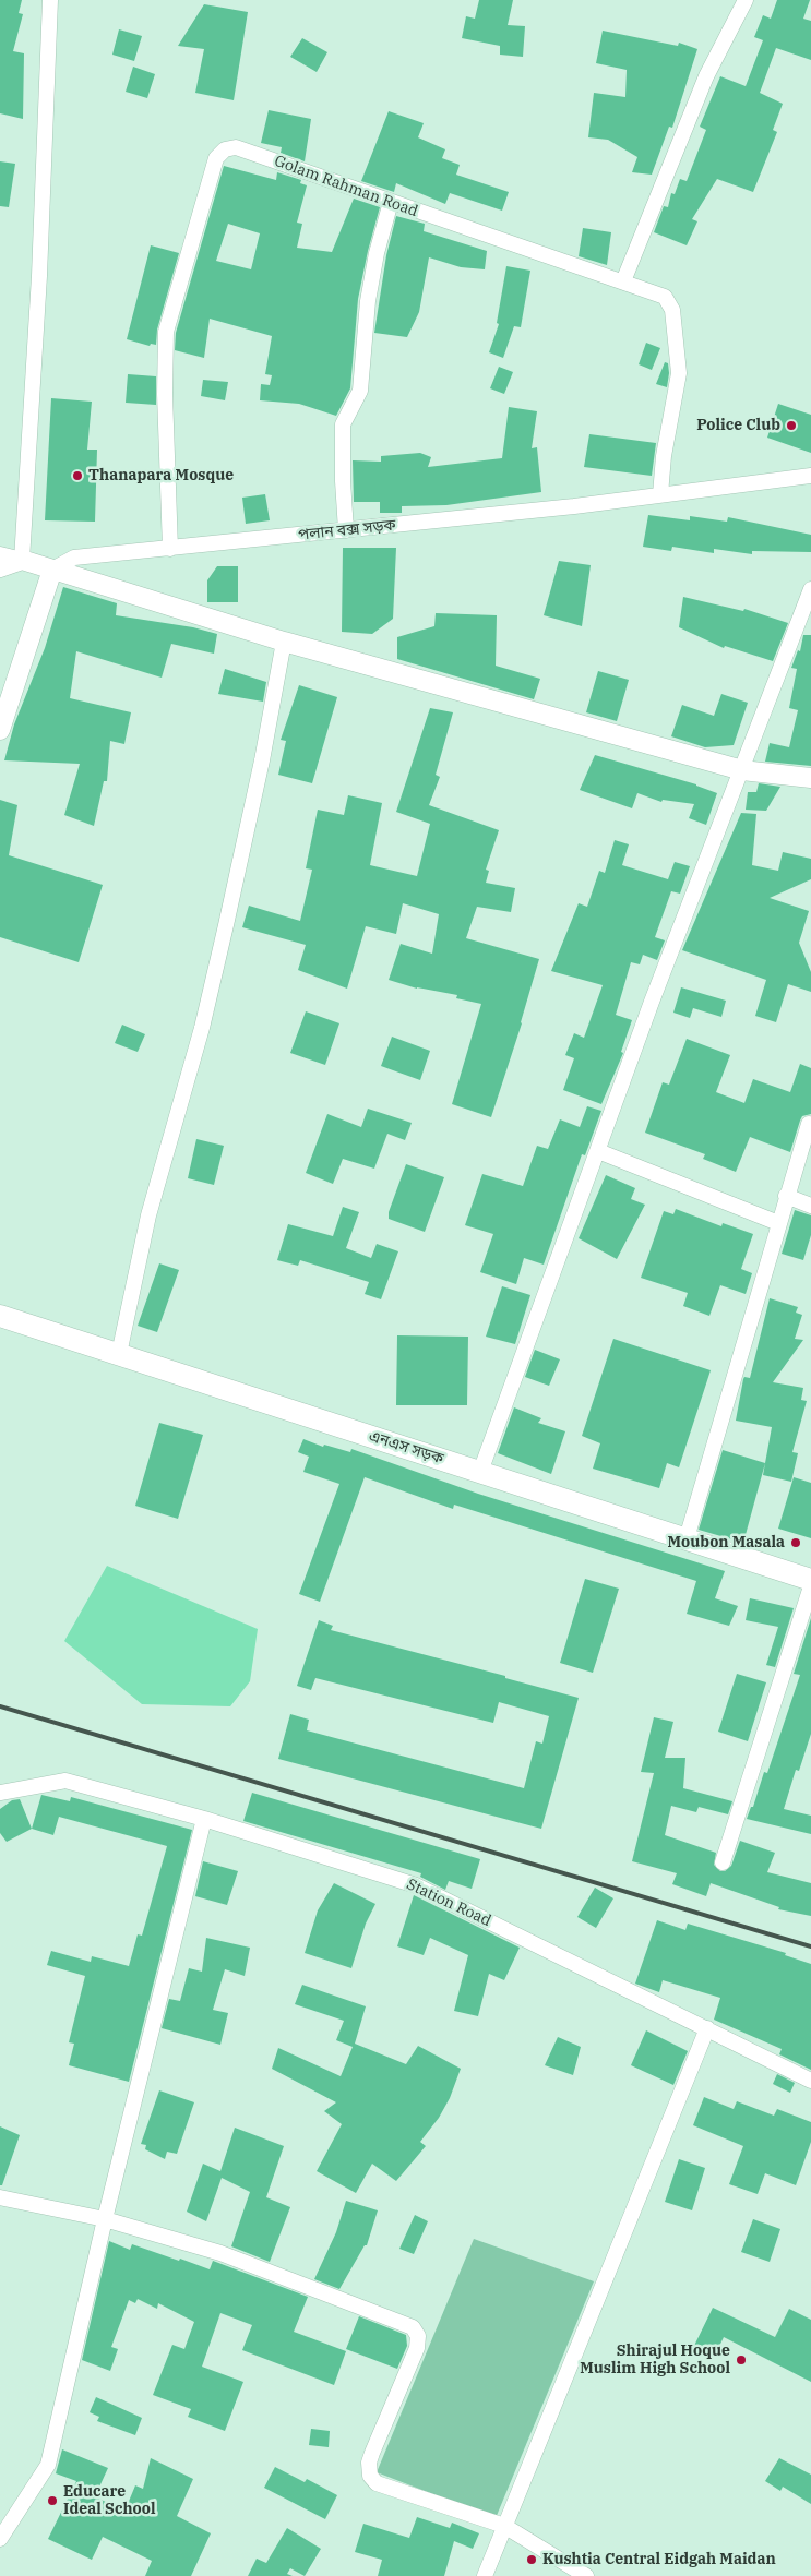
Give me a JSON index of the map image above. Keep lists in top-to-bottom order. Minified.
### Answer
{"streets":{"main road":["এনএস সড়ক"],"street":["Golam Rahman Road","পলান বক্স সড়ক","Station Road"]},"crossings":[["Golam Rahman Road","পলান বক্স সড়ক"]],"places":["Police Club","Thanapara Mosque","Moubon Masala","Shirajul Hoque Muslim High School","Educare Ideal School","Kushtia Central Eidgah Maidan"]}
